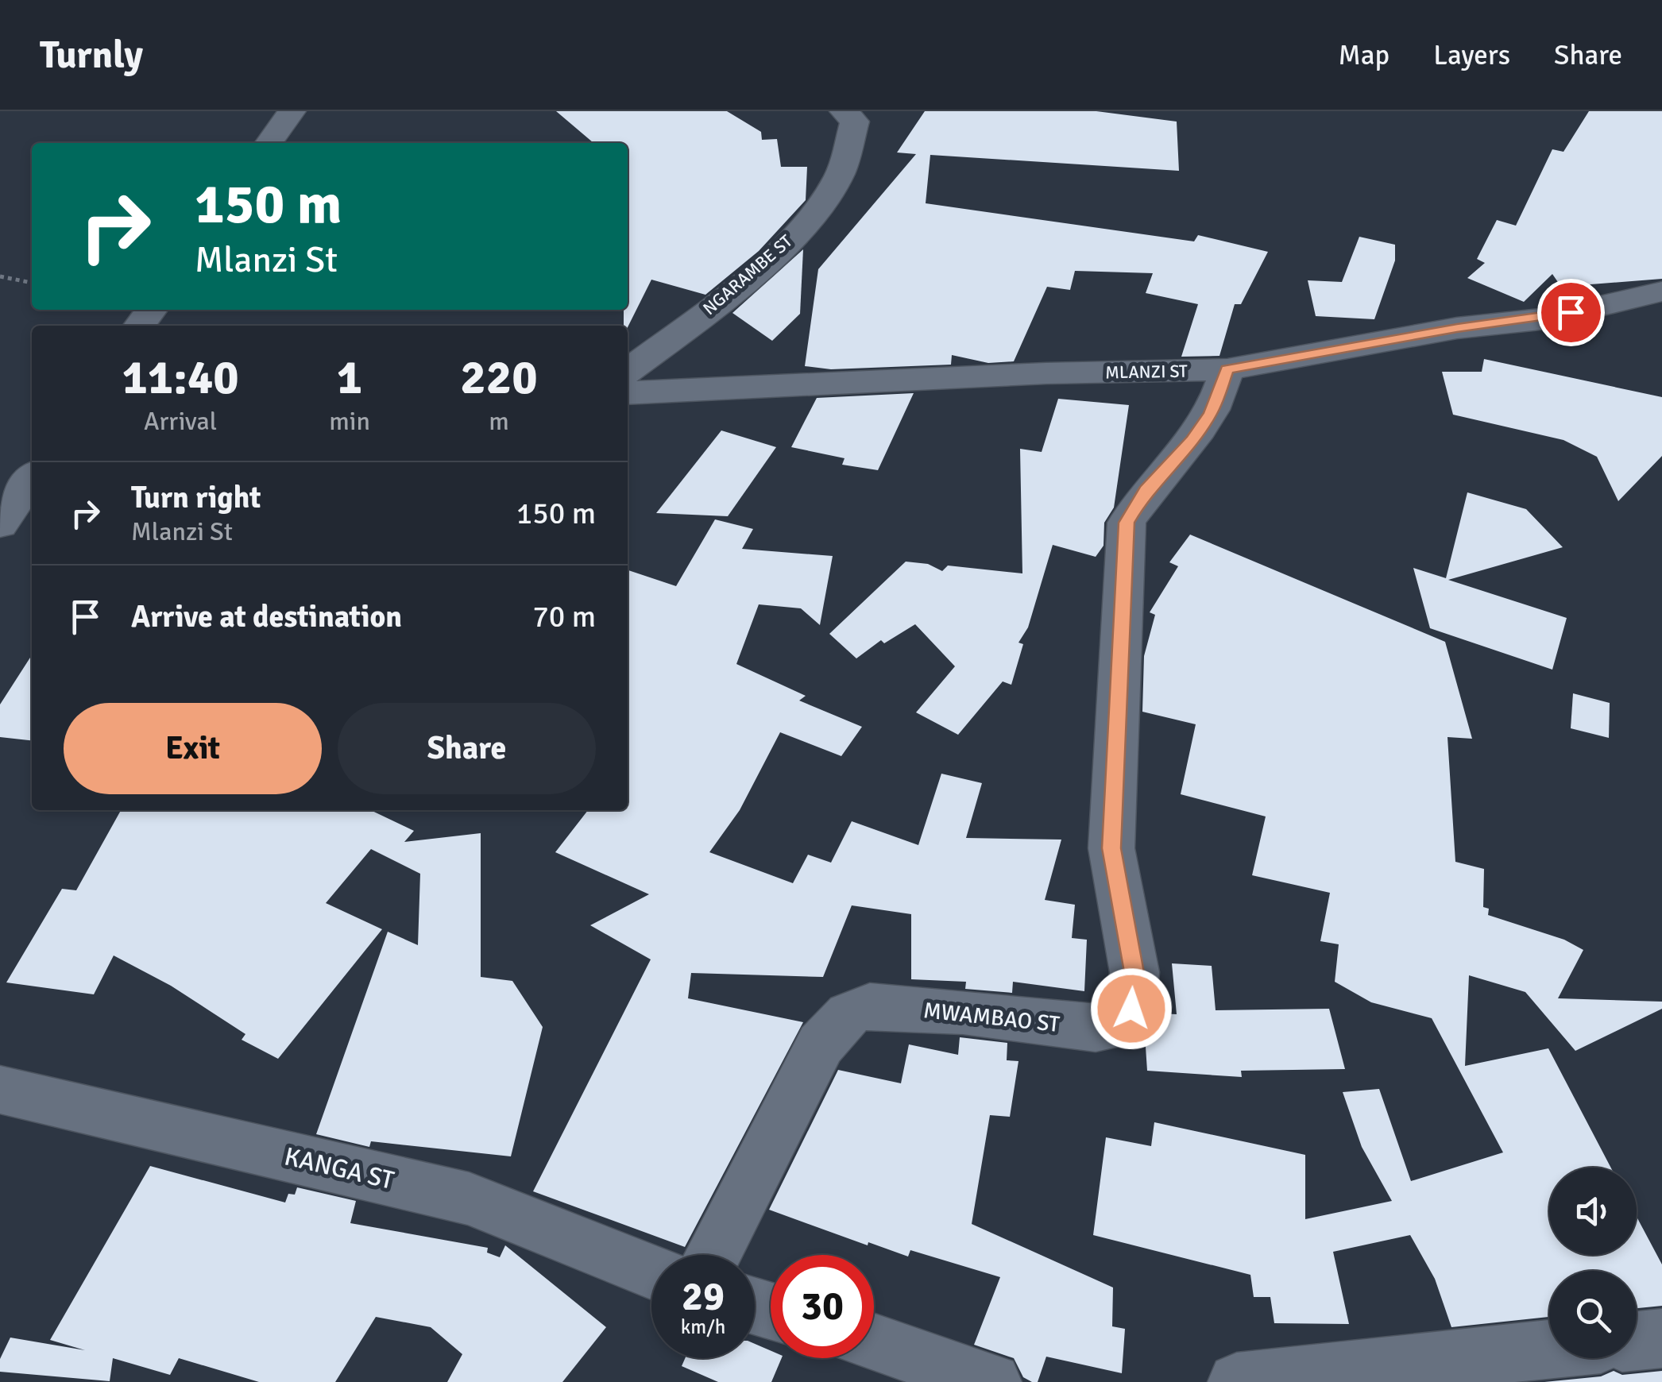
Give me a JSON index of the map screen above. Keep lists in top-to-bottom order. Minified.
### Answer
{"streets":{"street":["NGARAMBE ST","MLANZI ST","MWAMBAO ST","KANGA ST"]},"crossings":[["MLANZI ST","MWAMBAO ST"]],"page":{"header":"Turnly","nav":["Map","Layers","Share"],"turn":["150 m","Mlanzi St"],"eta":["11:40","Arrival","1","min","220","m"],"list":[{"name":"Turn right","note":"Mlanzi St","value":"150 m"},{"name":"Arrive at destination","value":"70 m"}],"buttons":["Exit","Share"],"speed":"29 km/h","limit":"30"}}
